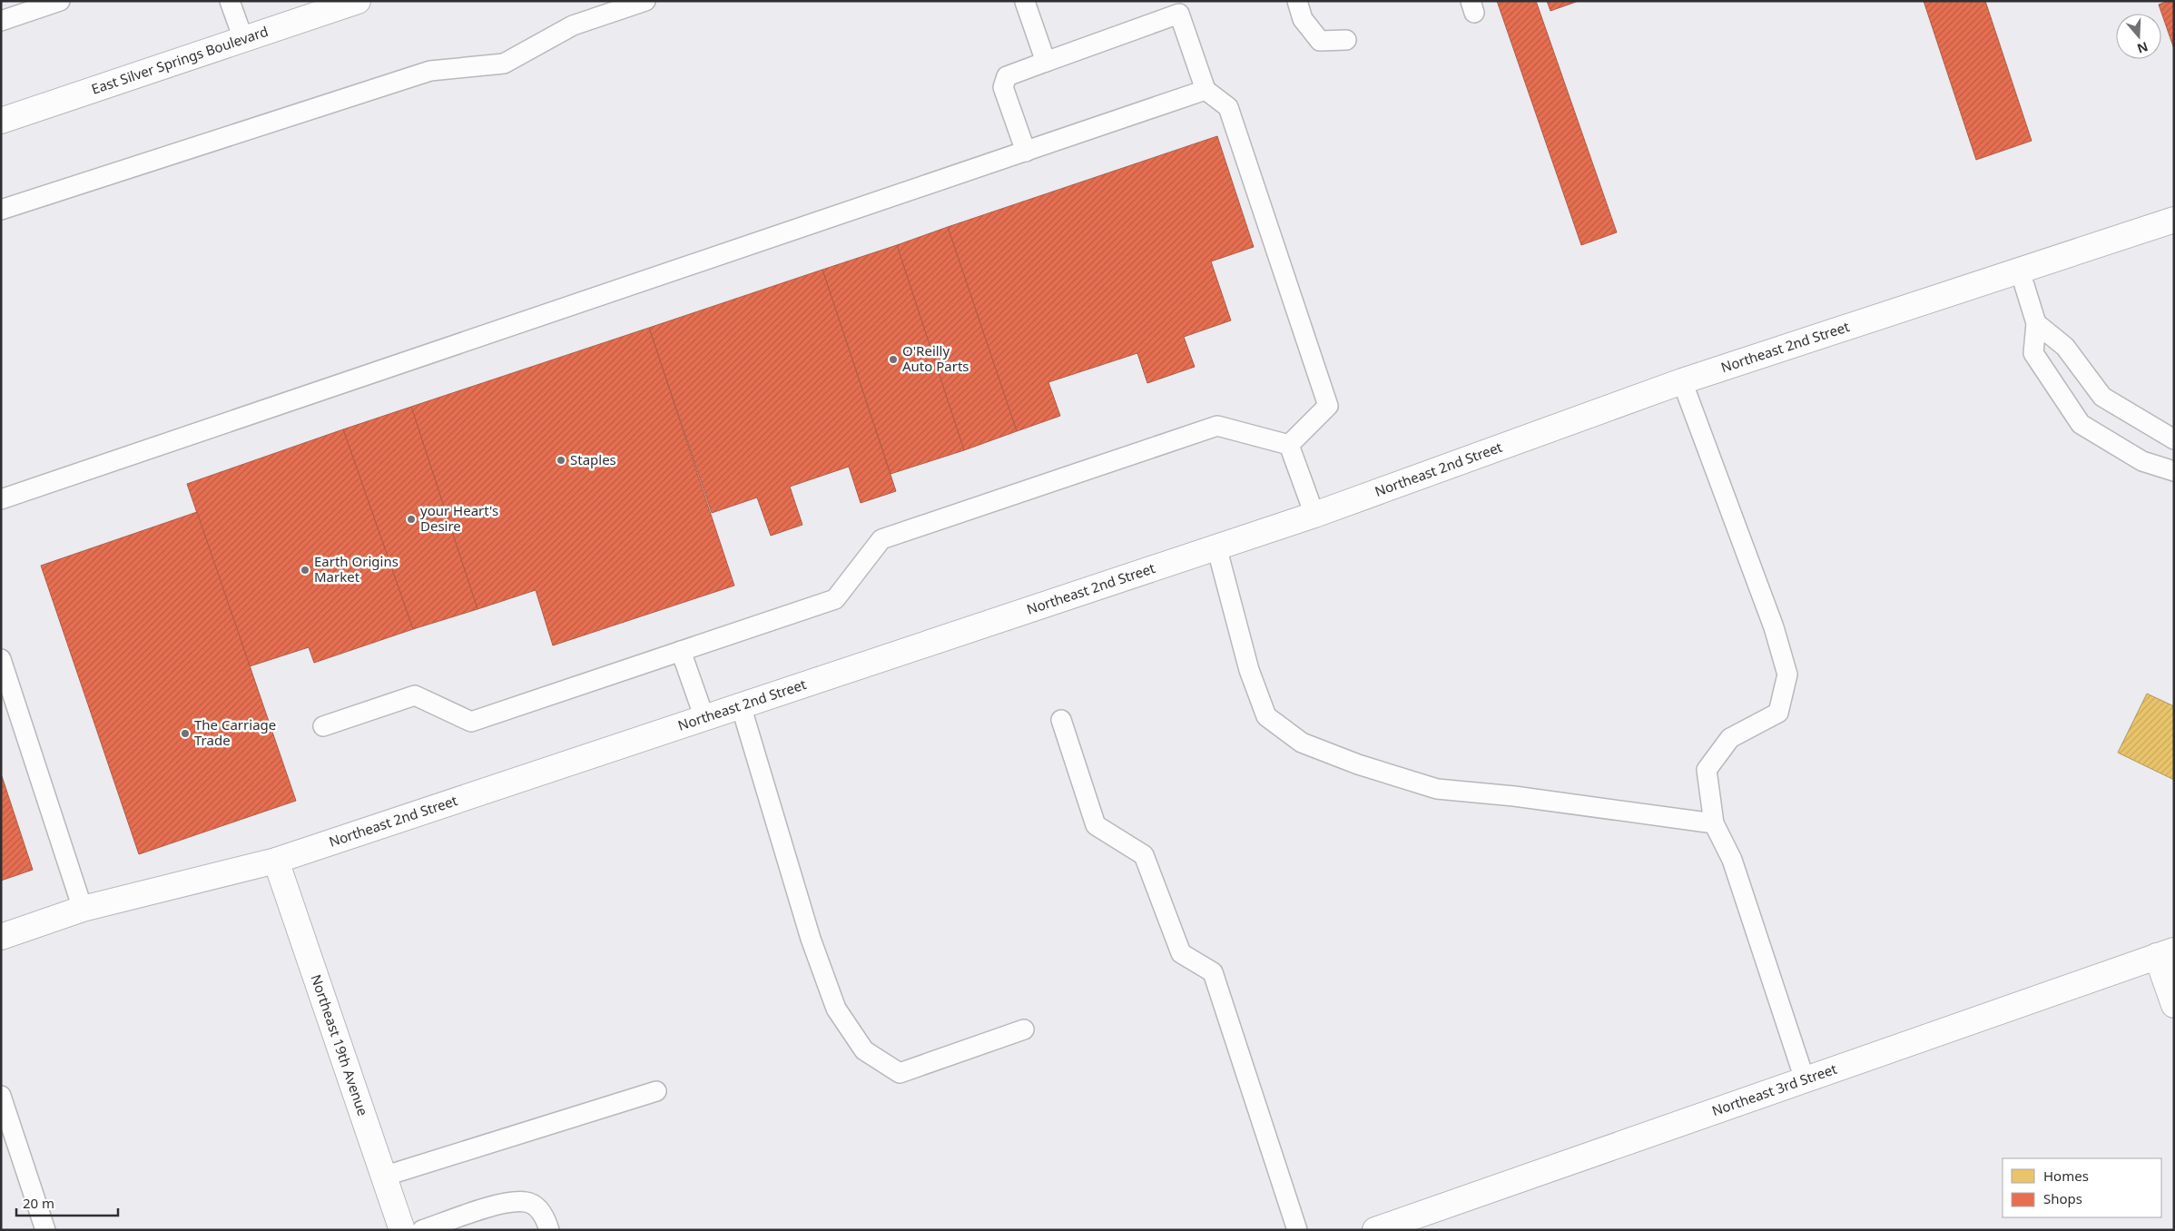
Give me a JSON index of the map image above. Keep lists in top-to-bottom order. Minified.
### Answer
{"streets":{"street":["East Silver Springs Boulevard","Northeast 2nd Street","Northeast 19th Avenue","Northeast 3rd Street"]},"crossings":[["Northeast 2nd Street","Northeast 19th Avenue"]],"places":["O'Reilly Auto Parts","Staples","your Heart's Desire","Earth Origins Market","The Carriage Trade"],"legend":["Homes","Shops"],"scale_bar":"20 m","north":"bottom"}
